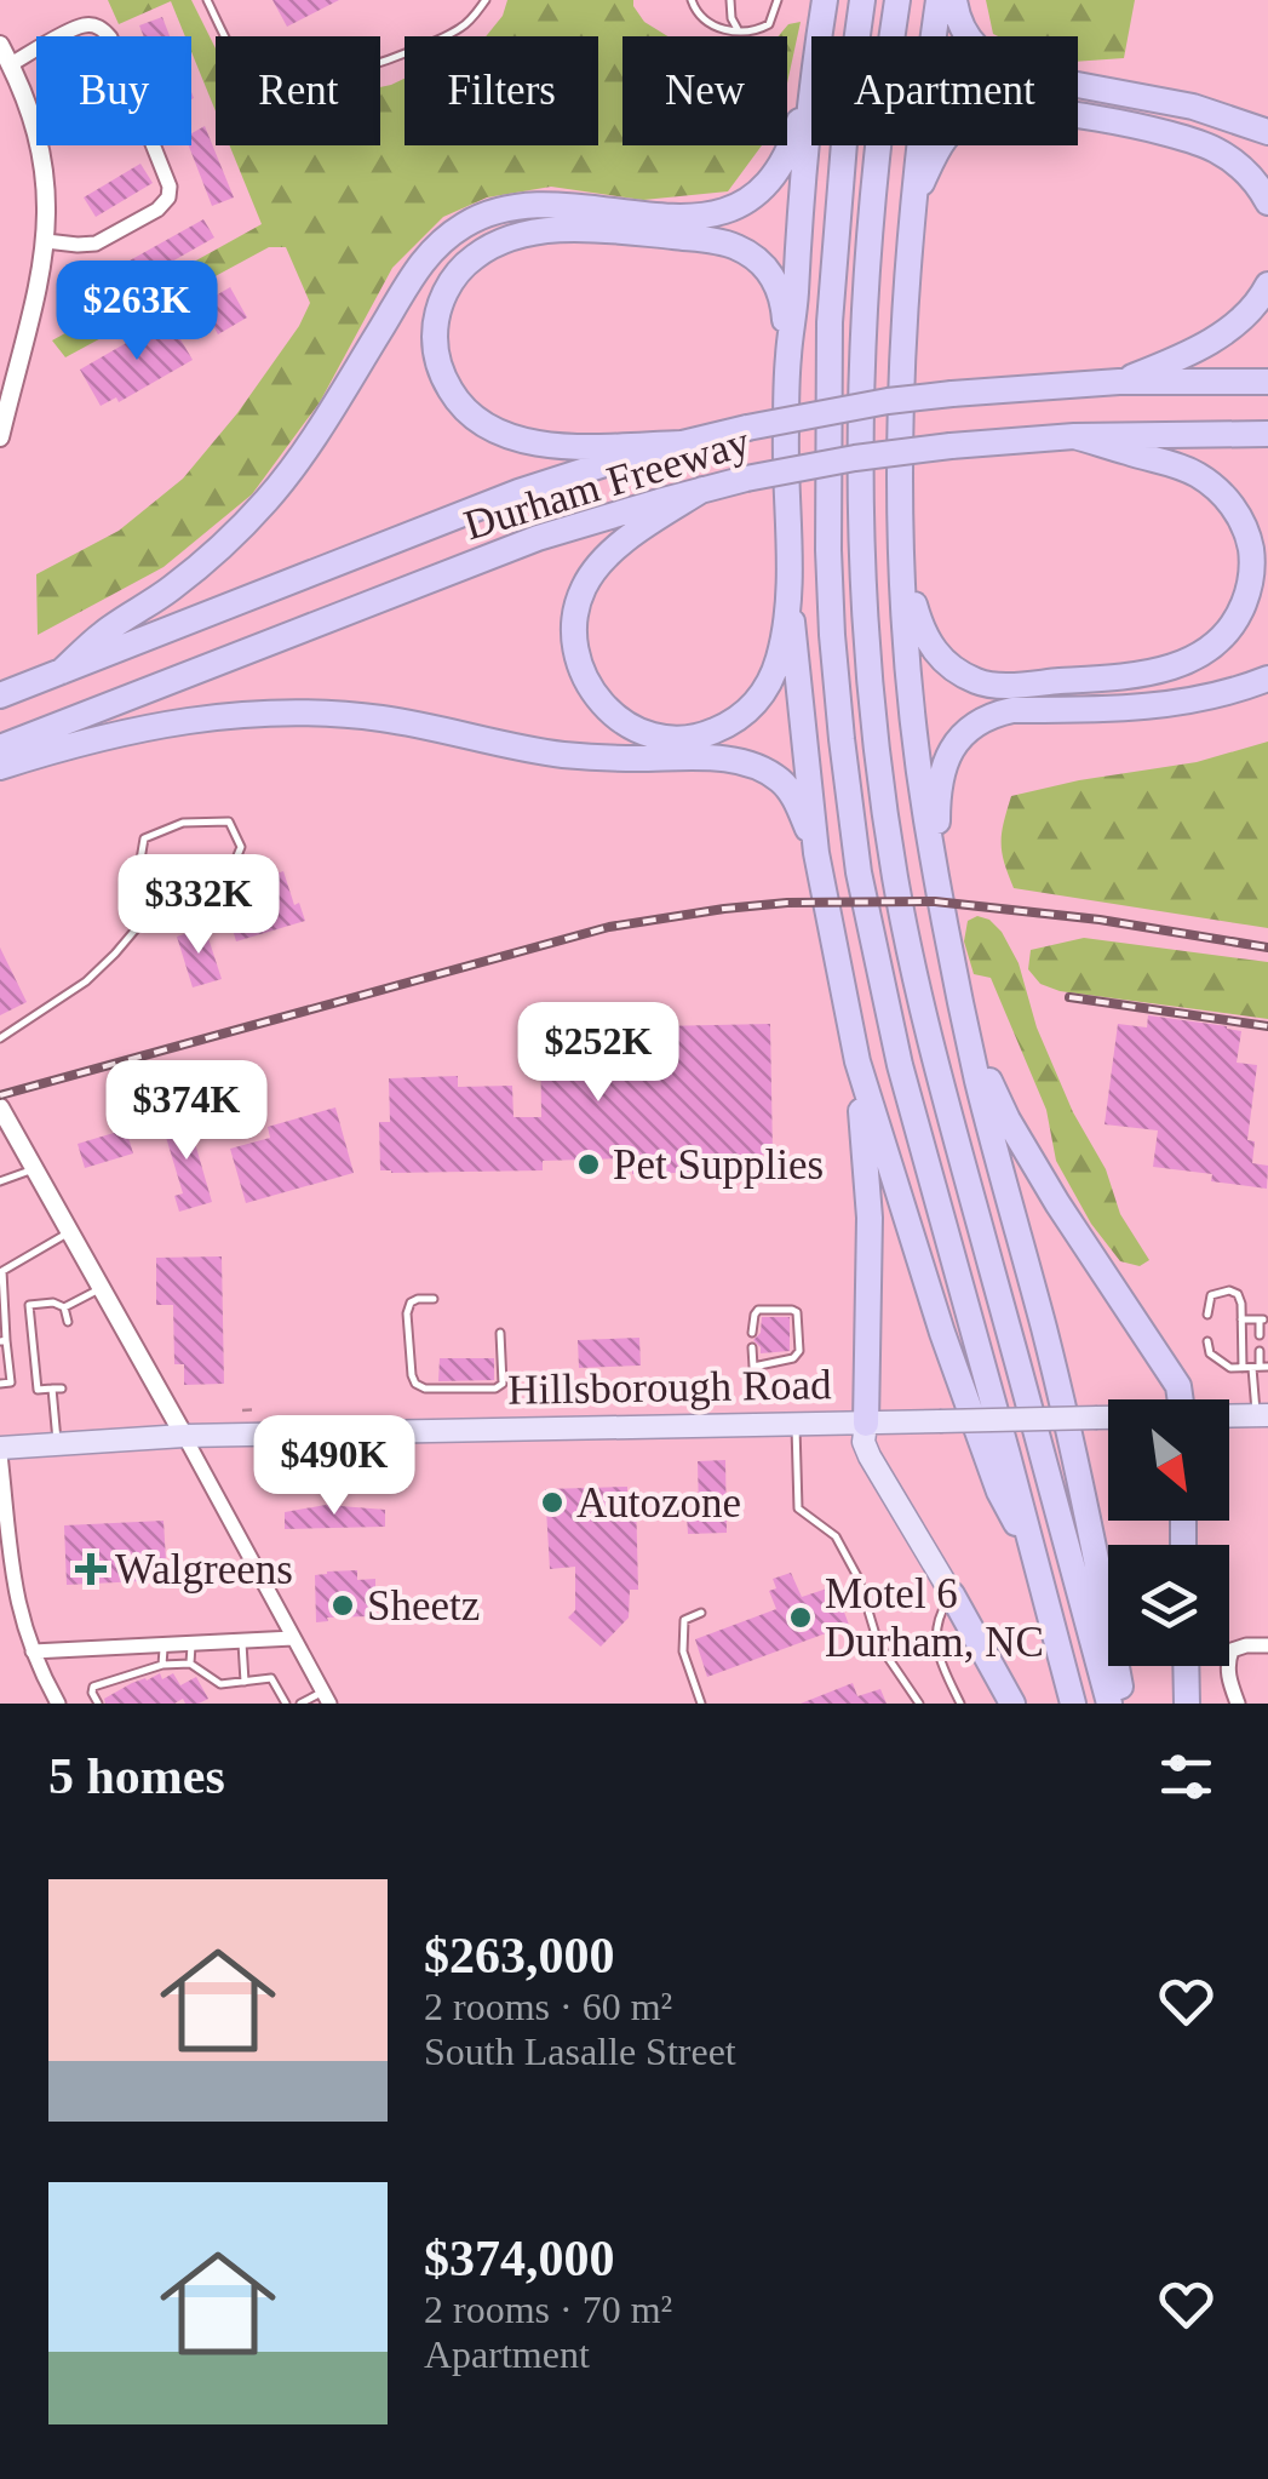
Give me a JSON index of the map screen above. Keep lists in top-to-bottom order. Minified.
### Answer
{"streets":{"highway":["Durham Freeway"],"main road":["Hillsborough Road"]},"places":{"other":["Pet Supplies","Autozone","Sheetz","Motel 6 Durham, NC"],"health":["Walgreens"]},"north":"bottom right","page":{"chip":["Buy","Rent","Filters","New","Apartment"],"price":["$263K","$332K","$252K","$374K","$490K"],"heading":"5 homes","list":[{"name":"$263,000","note":"2 rooms · 60 m² · South Lasalle Street"},{"name":"$374,000","note":"2 rooms · 70 m² · Apartment"}]}}
